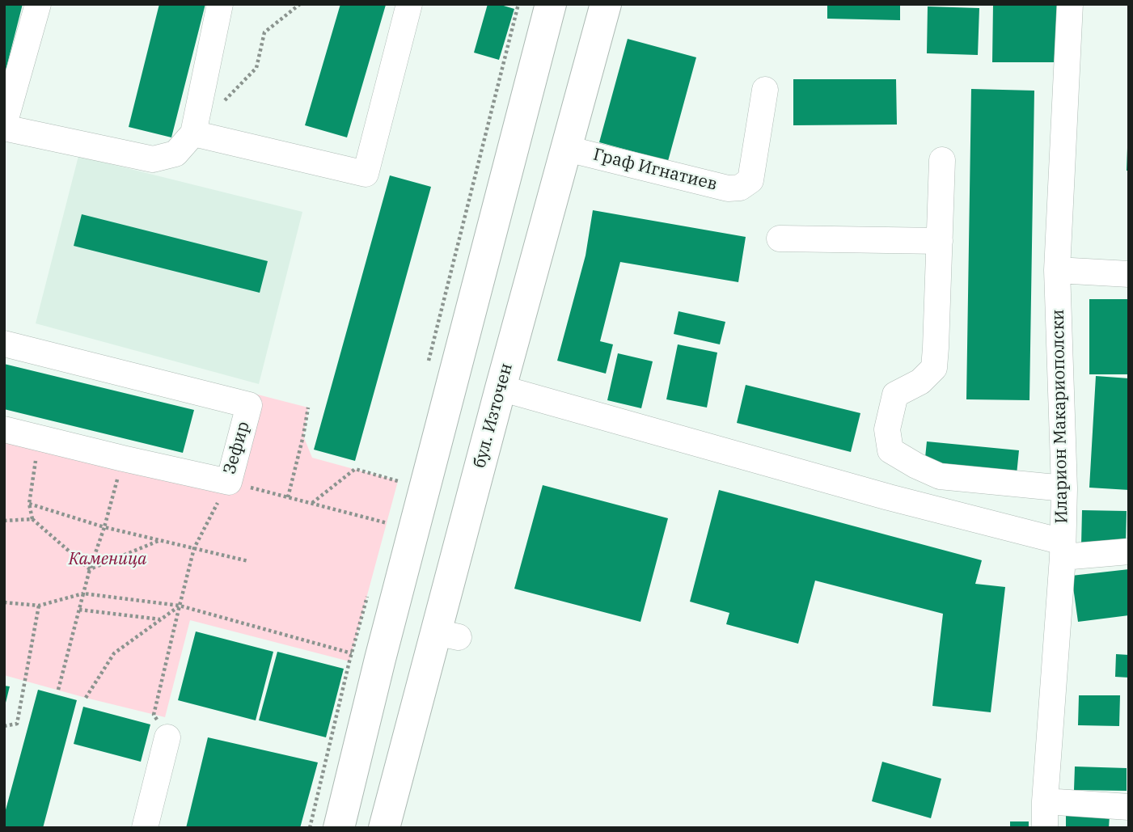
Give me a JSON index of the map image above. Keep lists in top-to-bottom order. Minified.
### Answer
{"streets":{"main road":["бул. Източен"],"street":["Граф Игнатиев","Иларион Макариополски","Зефир"]},"crossings":[["Граф Игнатиев","бул. Източен"]],"parks":["Каменица"]}
